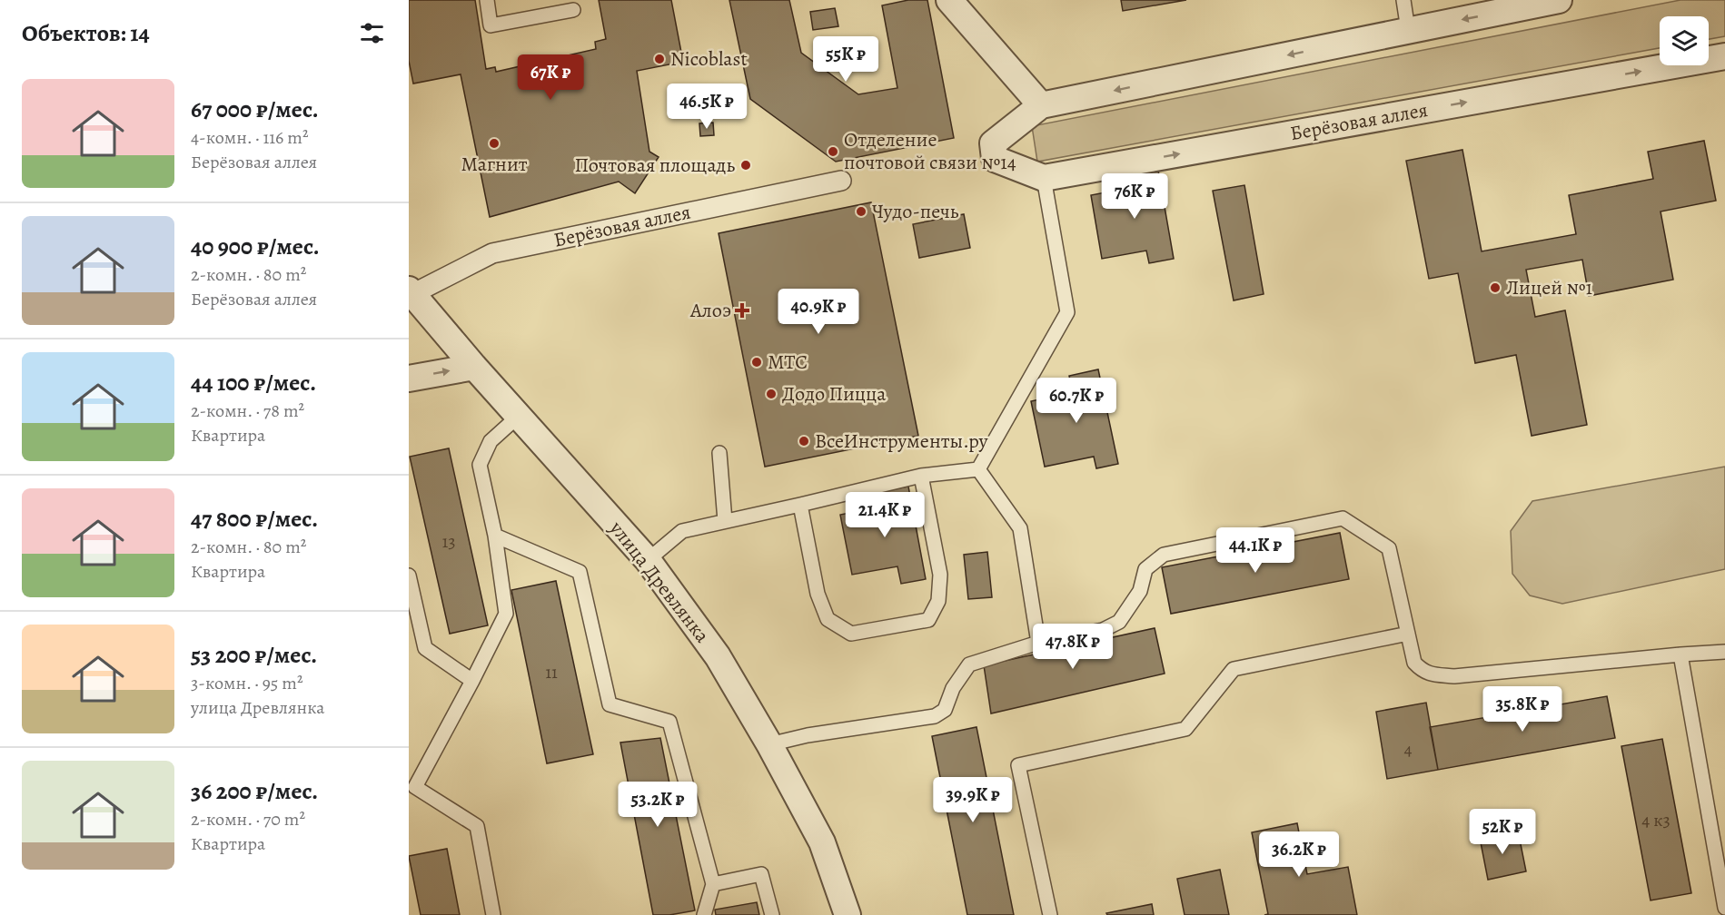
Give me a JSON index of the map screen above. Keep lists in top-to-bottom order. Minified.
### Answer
{"streets":{"street":["Берёзовая аллея","улица Древлянка"]},"crossings":[["Берёзовая аллея","улица Древлянка"]],"places":{"other":["Nicoblast","Магнит","Отделение почтовой связи №14","Почтовая площадь","Чудо-печь","Лицей №1","МТС","Додо Пицца","ВсеИнструменты.ру"],"health":["Алоэ"]},"house_numbers":["13","11","4","4 к3"],"page":{"heading":"Объектов: 14","price":["55K ₽","67K ₽","46.5K ₽","76K ₽","40.9K ₽","60.7K ₽","21.4K ₽","44.1K ₽","47.8K ₽","35.8K ₽","39.9K ₽","53.2K ₽","52K ₽","36.2K ₽"],"list":[{"name":"67 000 ₽/мес.","note":"4-комн. · 116 m² · Берёзовая аллея"},{"name":"40 900 ₽/мес.","note":"2-комн. · 80 m² · Берёзовая аллея"},{"name":"44 100 ₽/мес.","note":"2-комн. · 78 m² · Квартира"},{"name":"47 800 ₽/мес.","note":"2-комн. · 80 m² · Квартира"},{"name":"53 200 ₽/мес.","note":"3-комн. · 95 m² · улица Древлянка"},{"name":"36 200 ₽/мес.","note":"2-комн. · 70 m² · Квартира"}]}}
